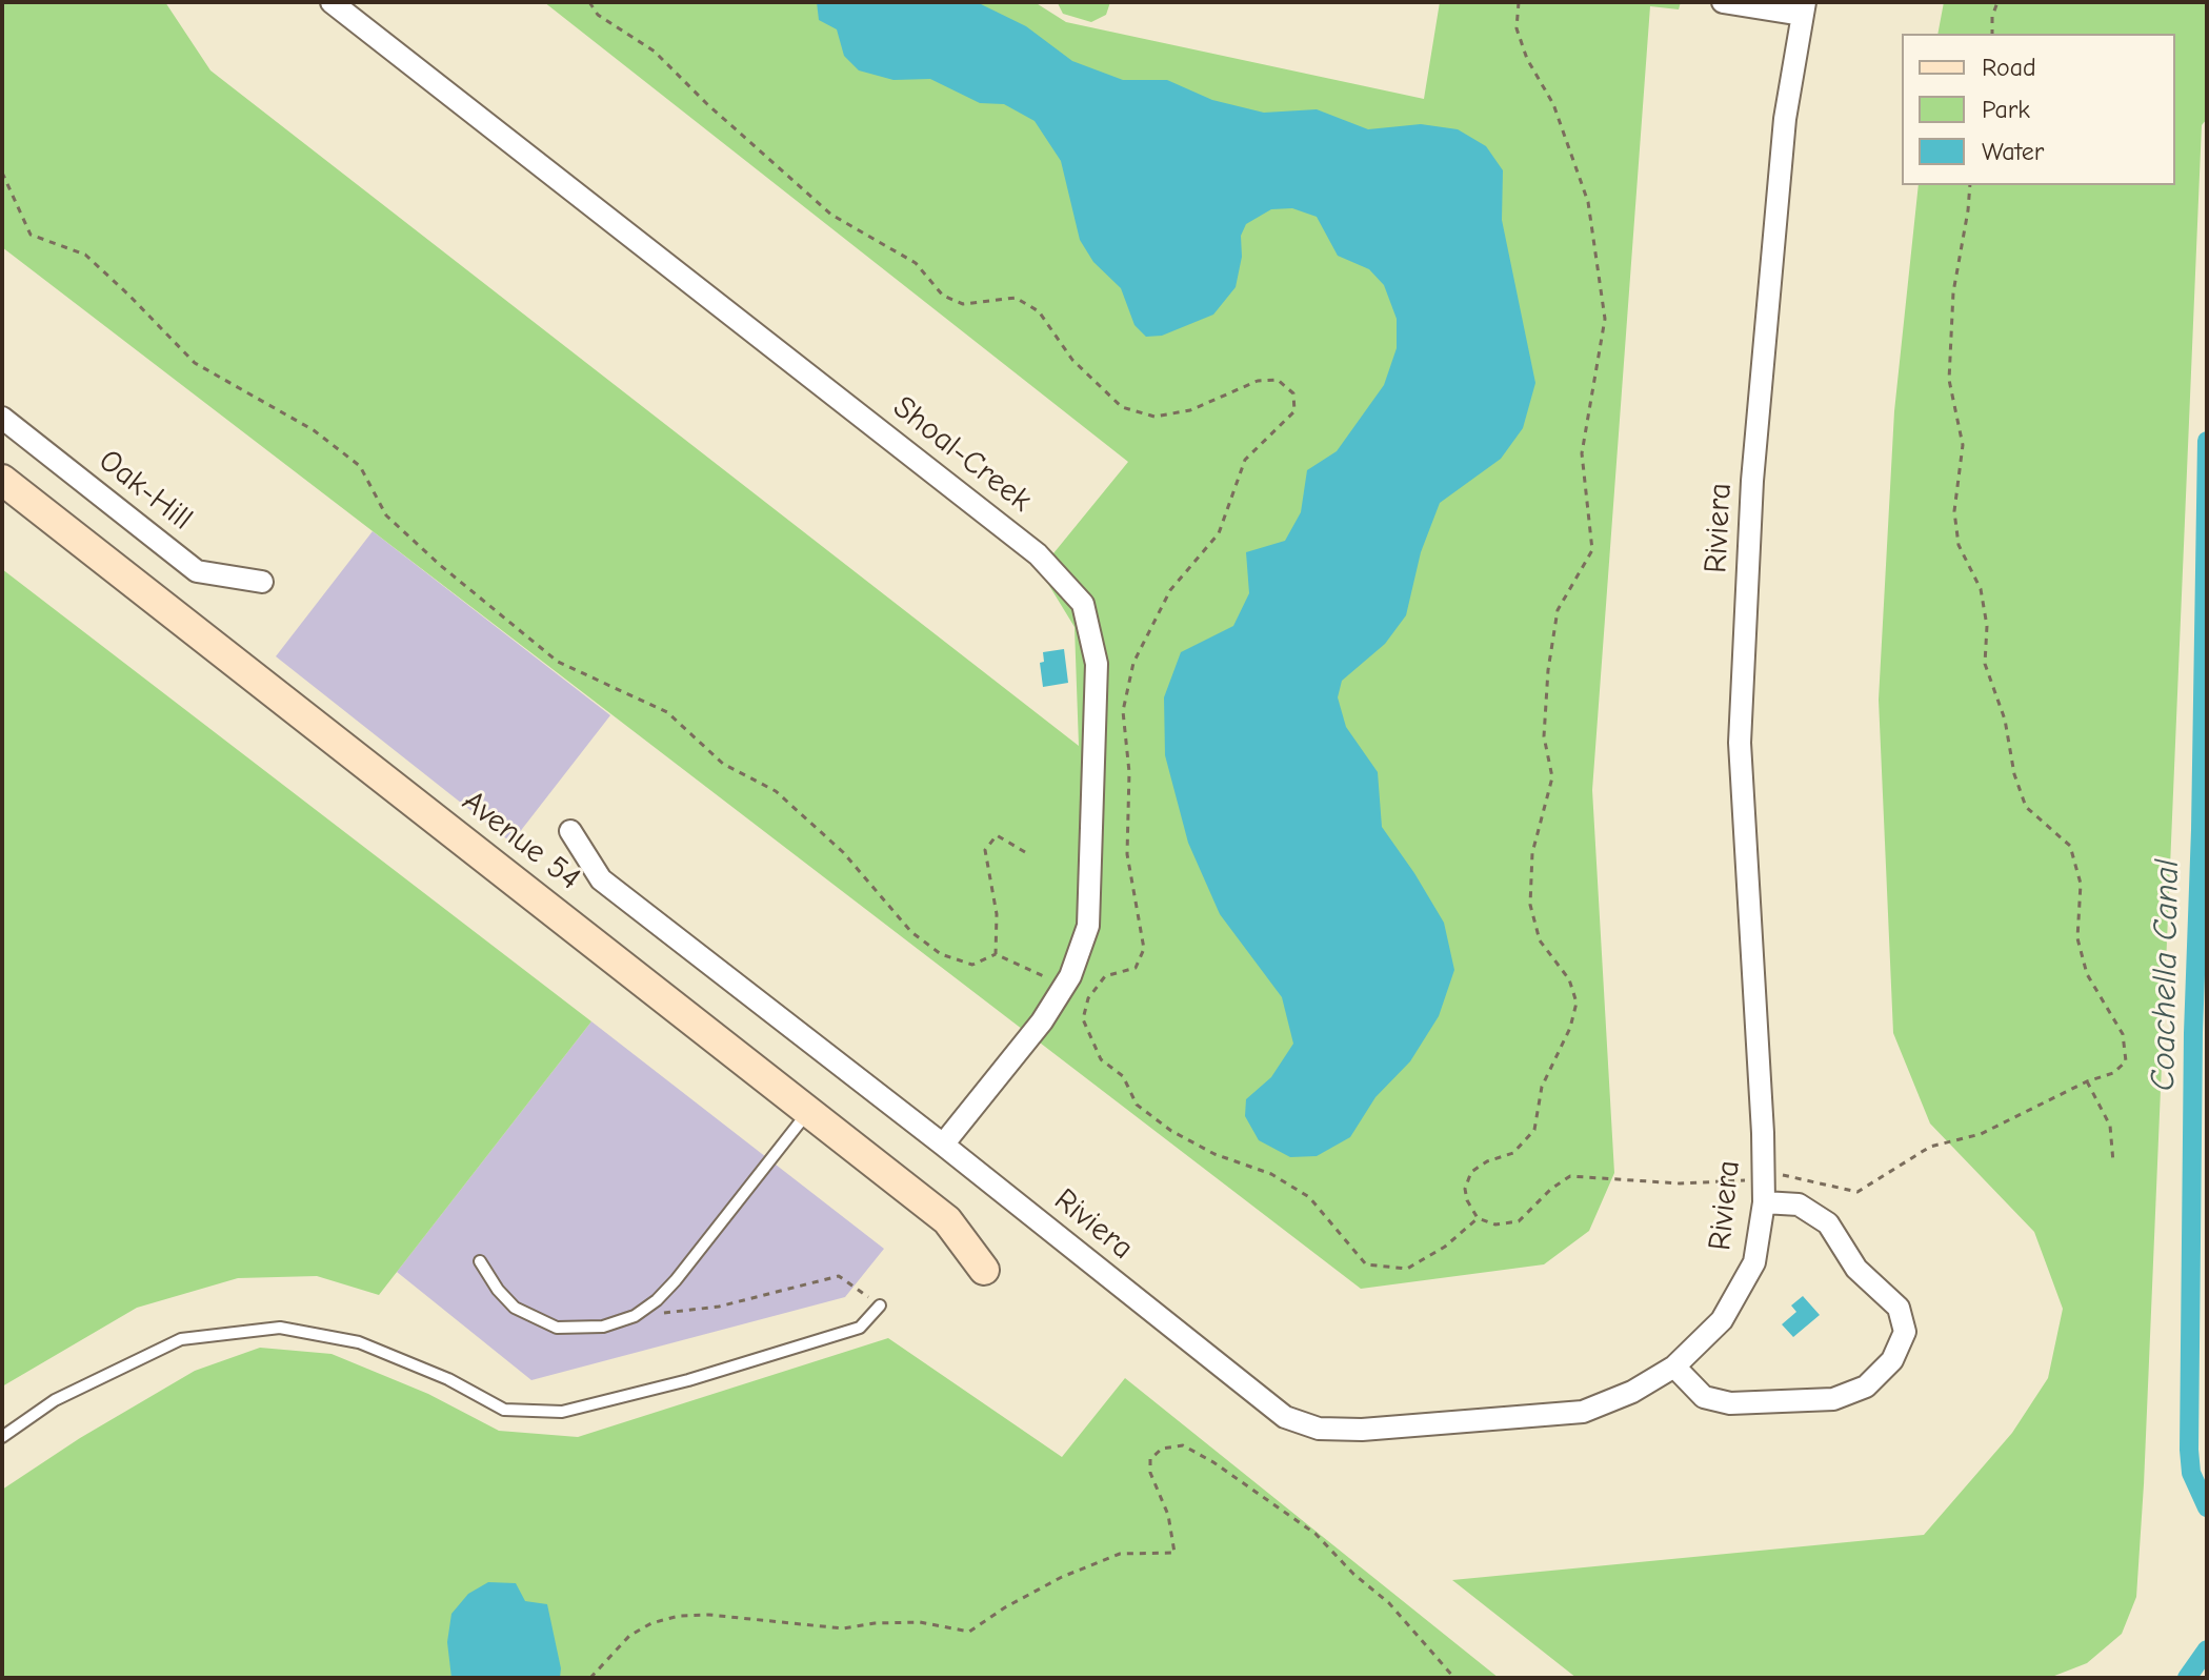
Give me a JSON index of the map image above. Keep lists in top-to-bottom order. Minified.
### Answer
{"streets":{"street":["Shoal-Creek","Oak-Hill","Riviera","Avenue 54"]},"crossings":[["Shoal-Creek","Riviera"]],"water":["Coachella Canal"],"legend":["Road","Park","Water"]}
